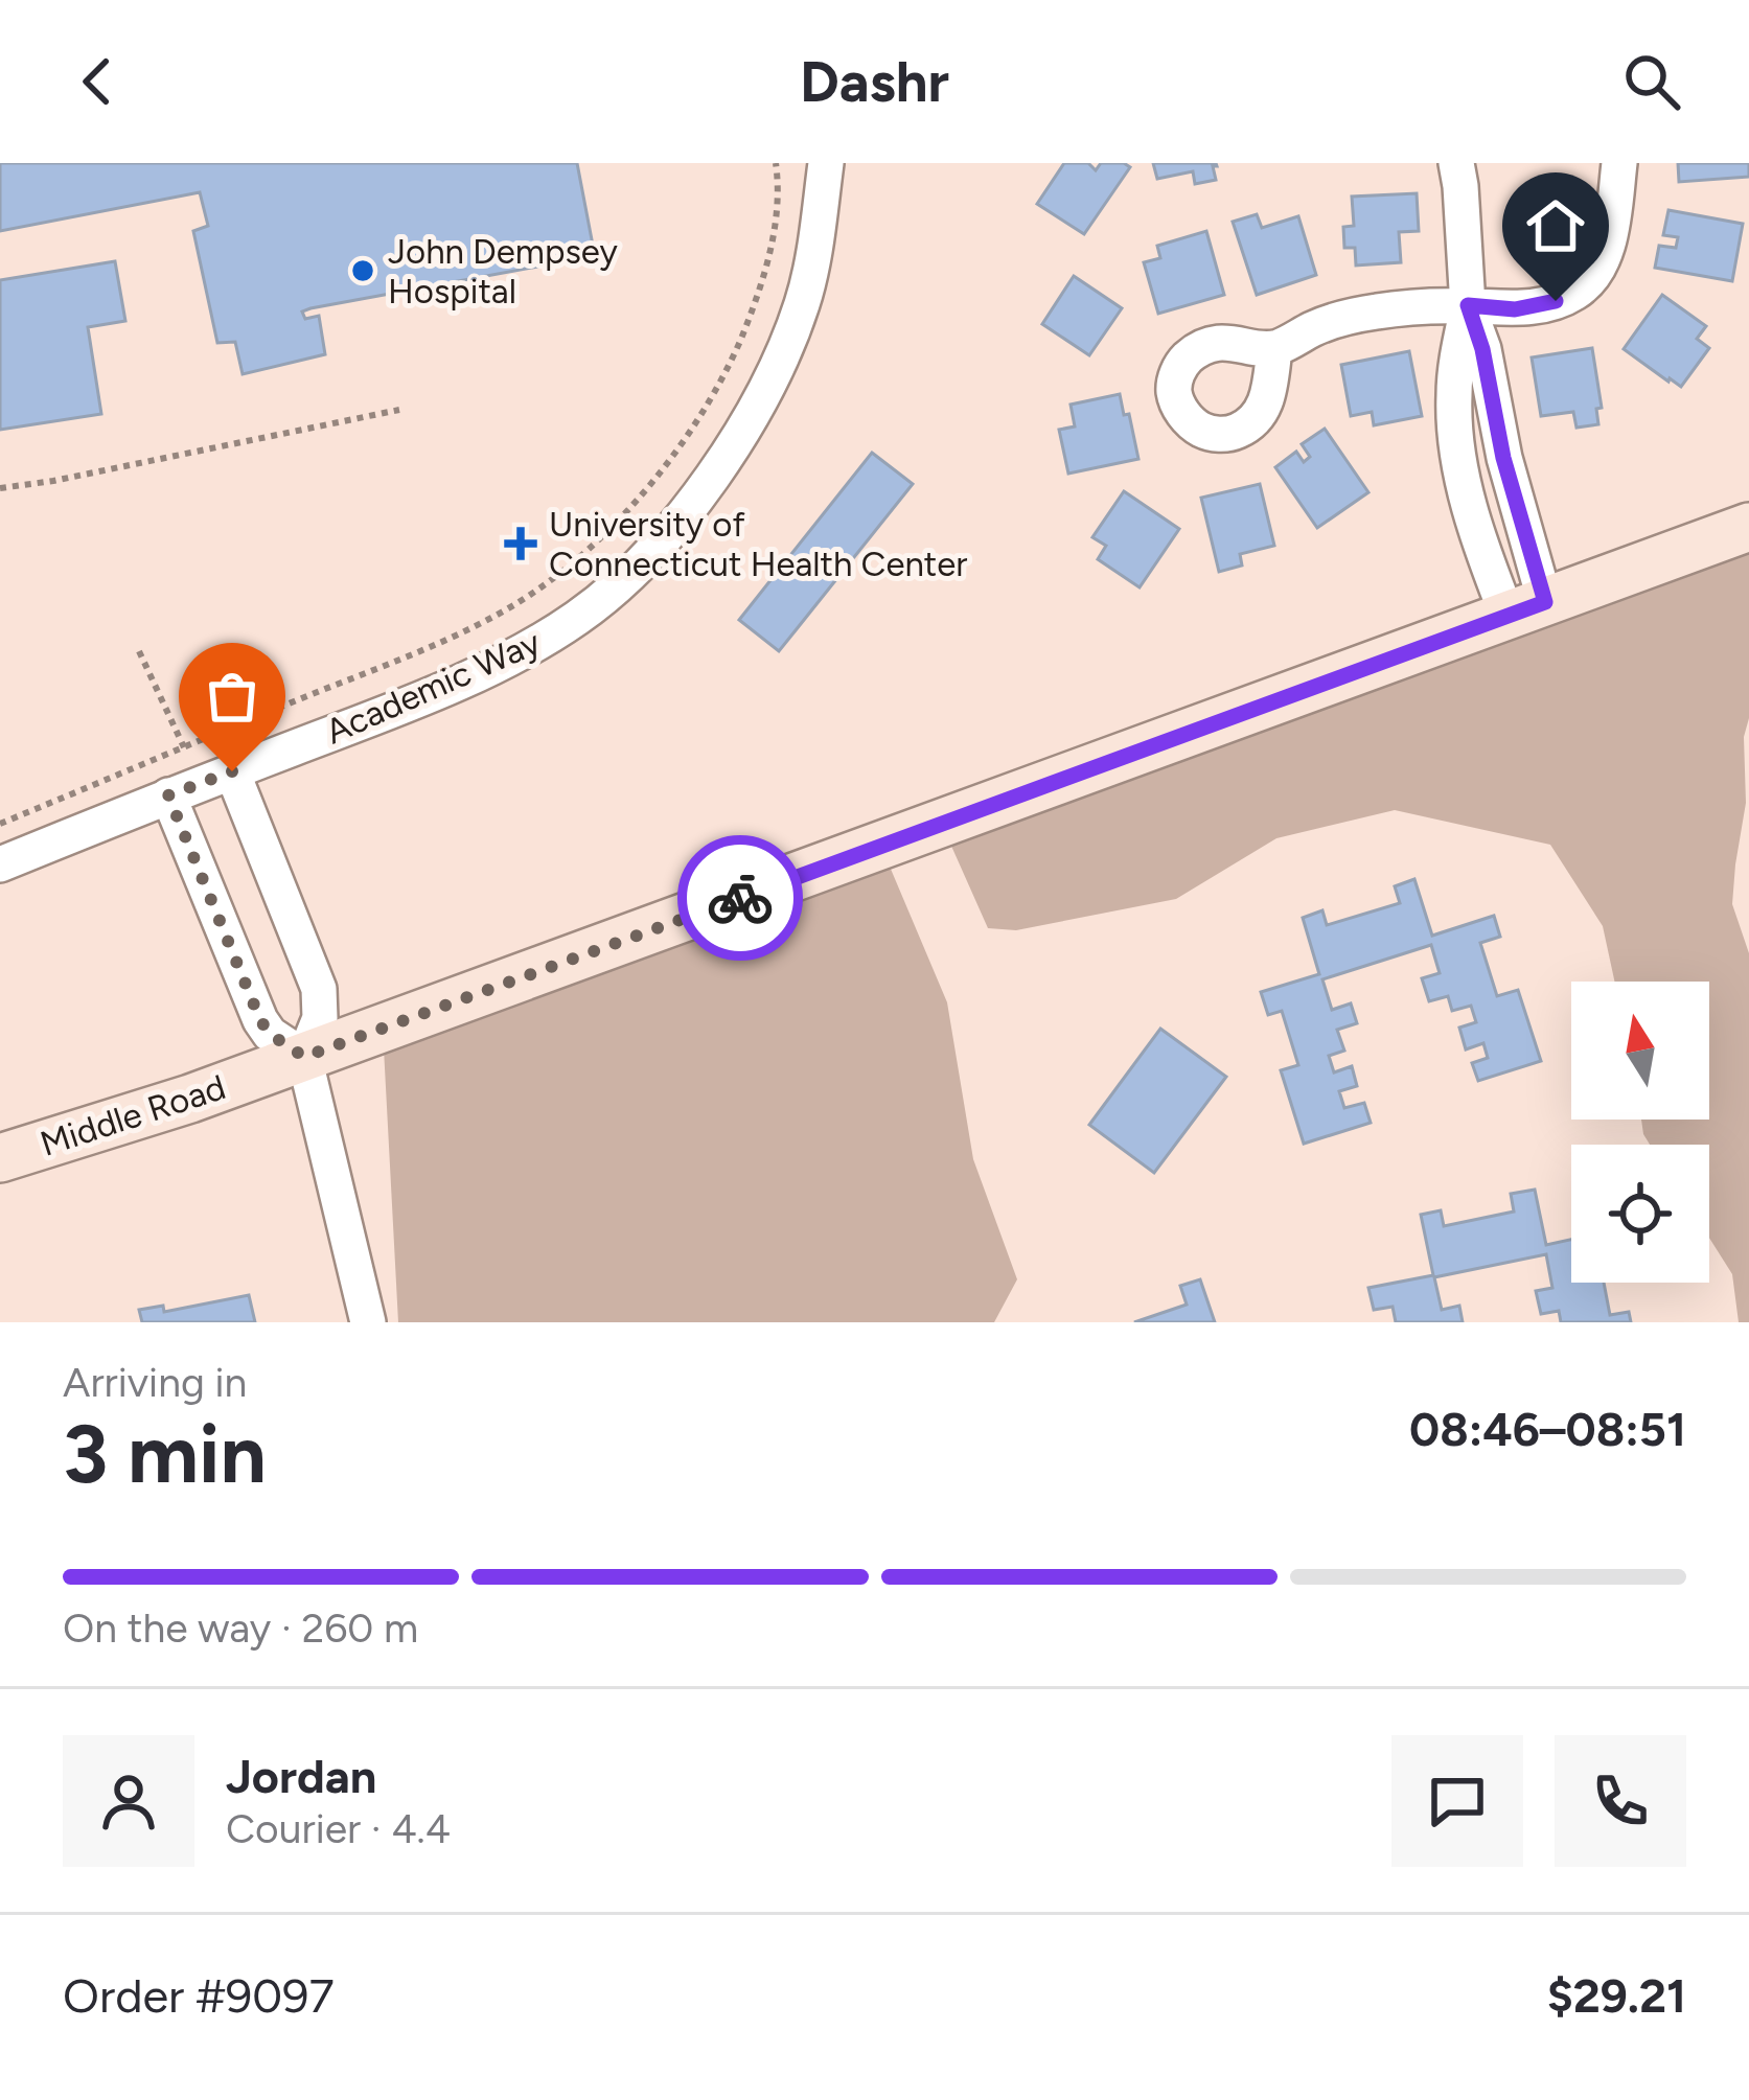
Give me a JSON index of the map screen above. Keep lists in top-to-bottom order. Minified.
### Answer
{"streets":{"street":["Academic Way","Middle Road"]},"places":{"other":["John Dempsey Hospital"],"health":["University of Connecticut Health Center"]},"north":"top","page":{"header":"Dashr","heading":["3 min","Arriving in","08:46–08:51"],"panel":["Jordan","Courier · 4.4","Order #9097","$29.21"],"bar":"On the way · 260 m"}}
